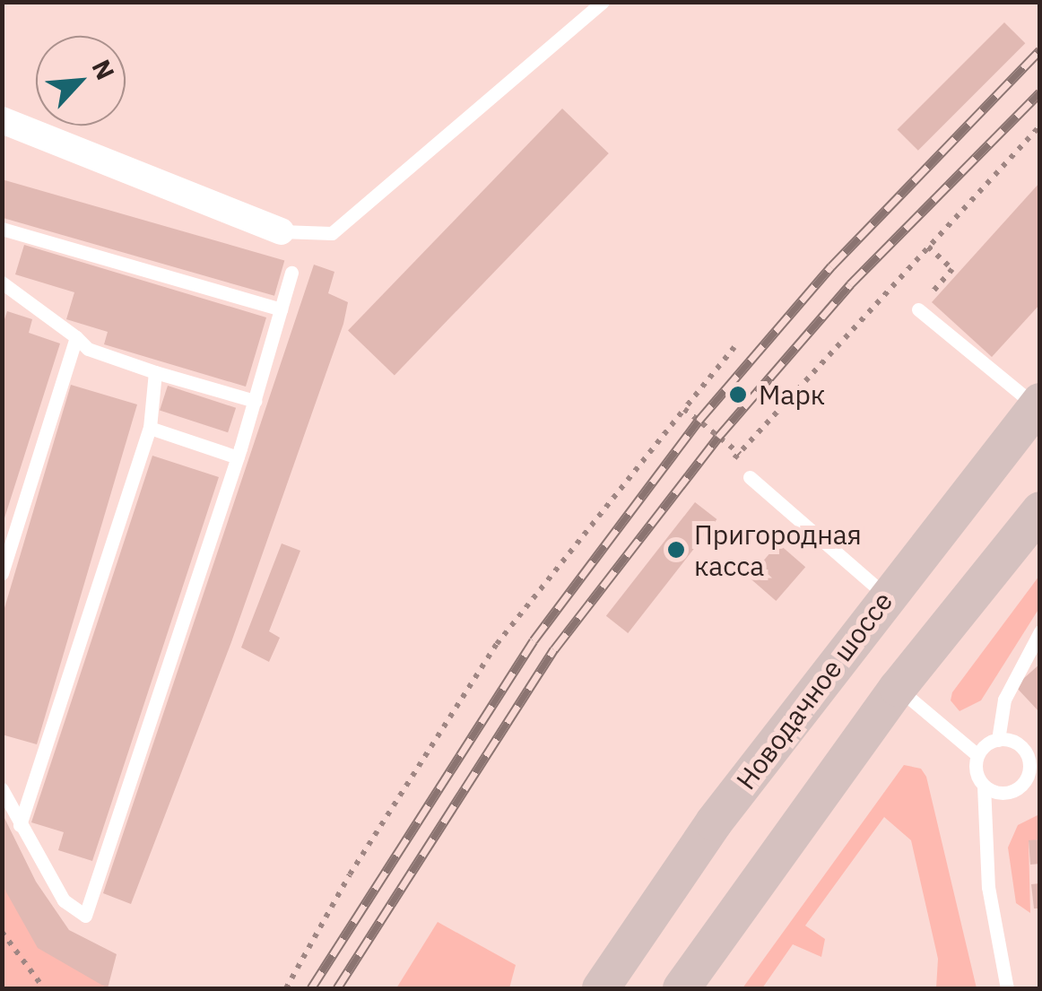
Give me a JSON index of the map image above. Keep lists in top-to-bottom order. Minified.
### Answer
{"streets":{"main road":["Новодачное шоссе"]},"places":["Марк","Пригородная касса"],"north":"top right"}
